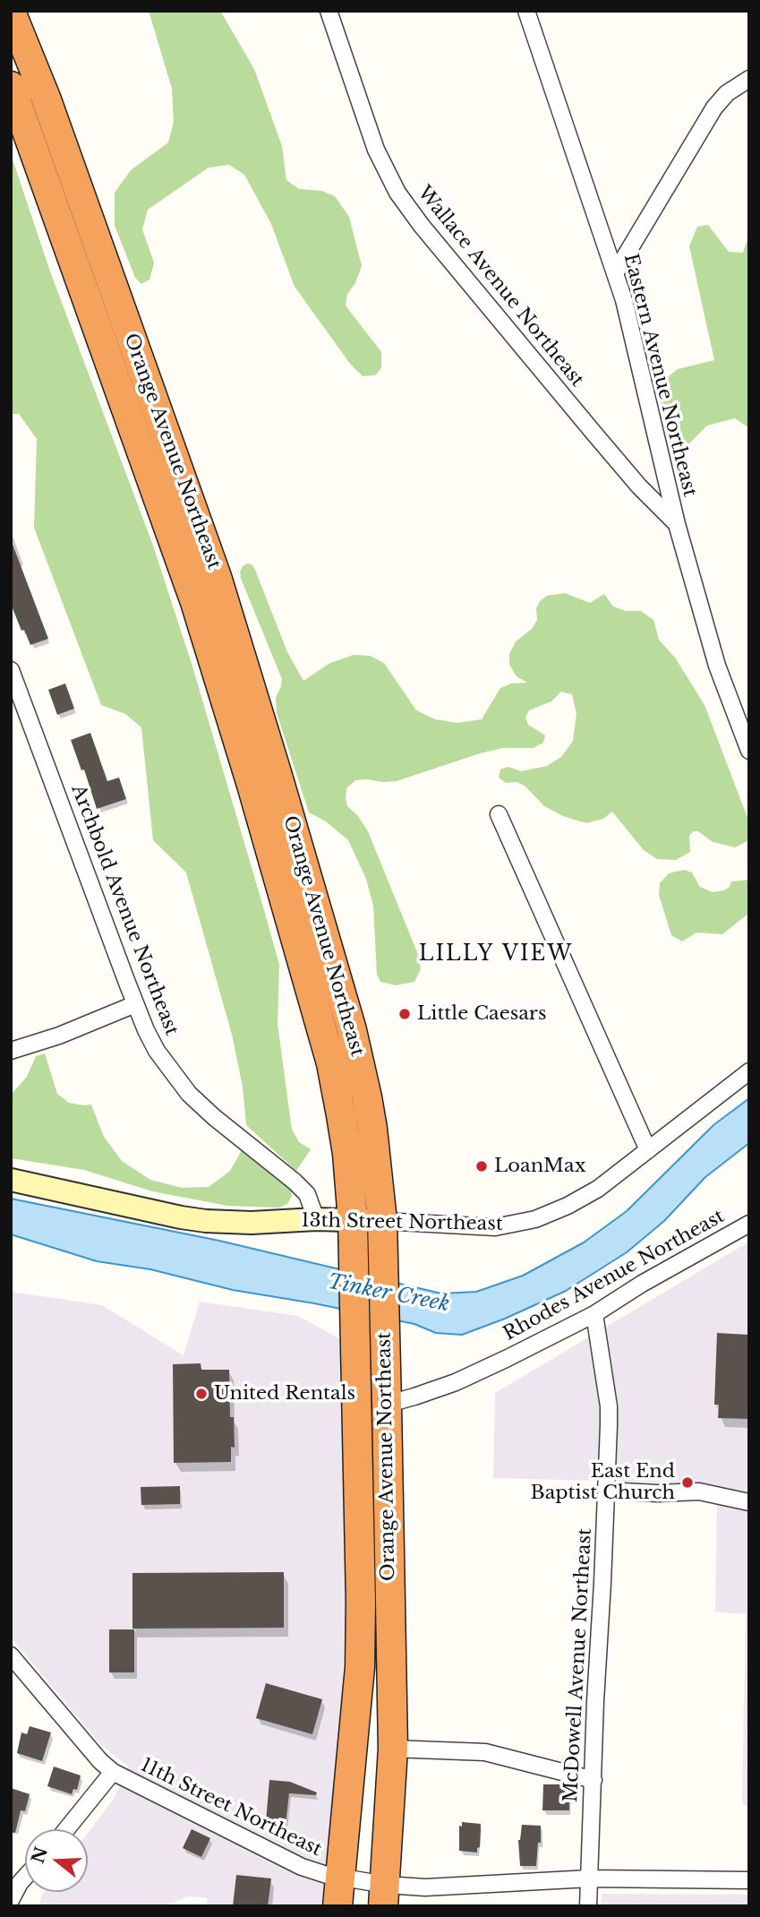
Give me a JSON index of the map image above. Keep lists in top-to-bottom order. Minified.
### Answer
{"streets":{"highway":["Orange Avenue Northeast"],"street":["Wallace Avenue Northeast","Eastern Avenue Northeast","Archbold Avenue Northeast","13th Street Northeast","Rhodes Avenue Northeast","McDowell Avenue Northeast","11th Street Northeast"]},"crossings":[["Wallace Avenue Northeast","Eastern Avenue Northeast"],["Orange Avenue Northeast","13th Street Northeast"],["Orange Avenue Northeast","Rhodes Avenue Northeast"],["Orange Avenue Northeast","11th Street Northeast"],["Archbold Avenue Northeast","13th Street Northeast"],["Rhodes Avenue Northeast","McDowell Avenue Northeast"],["McDowell Avenue Northeast","11th Street Northeast"]],"districts":["LILLY VIEW"],"water":["Tinker Creek"],"places":["Little Caesars","LoanMax","United Rentals","East End Baptist Church"],"north":"left"}
